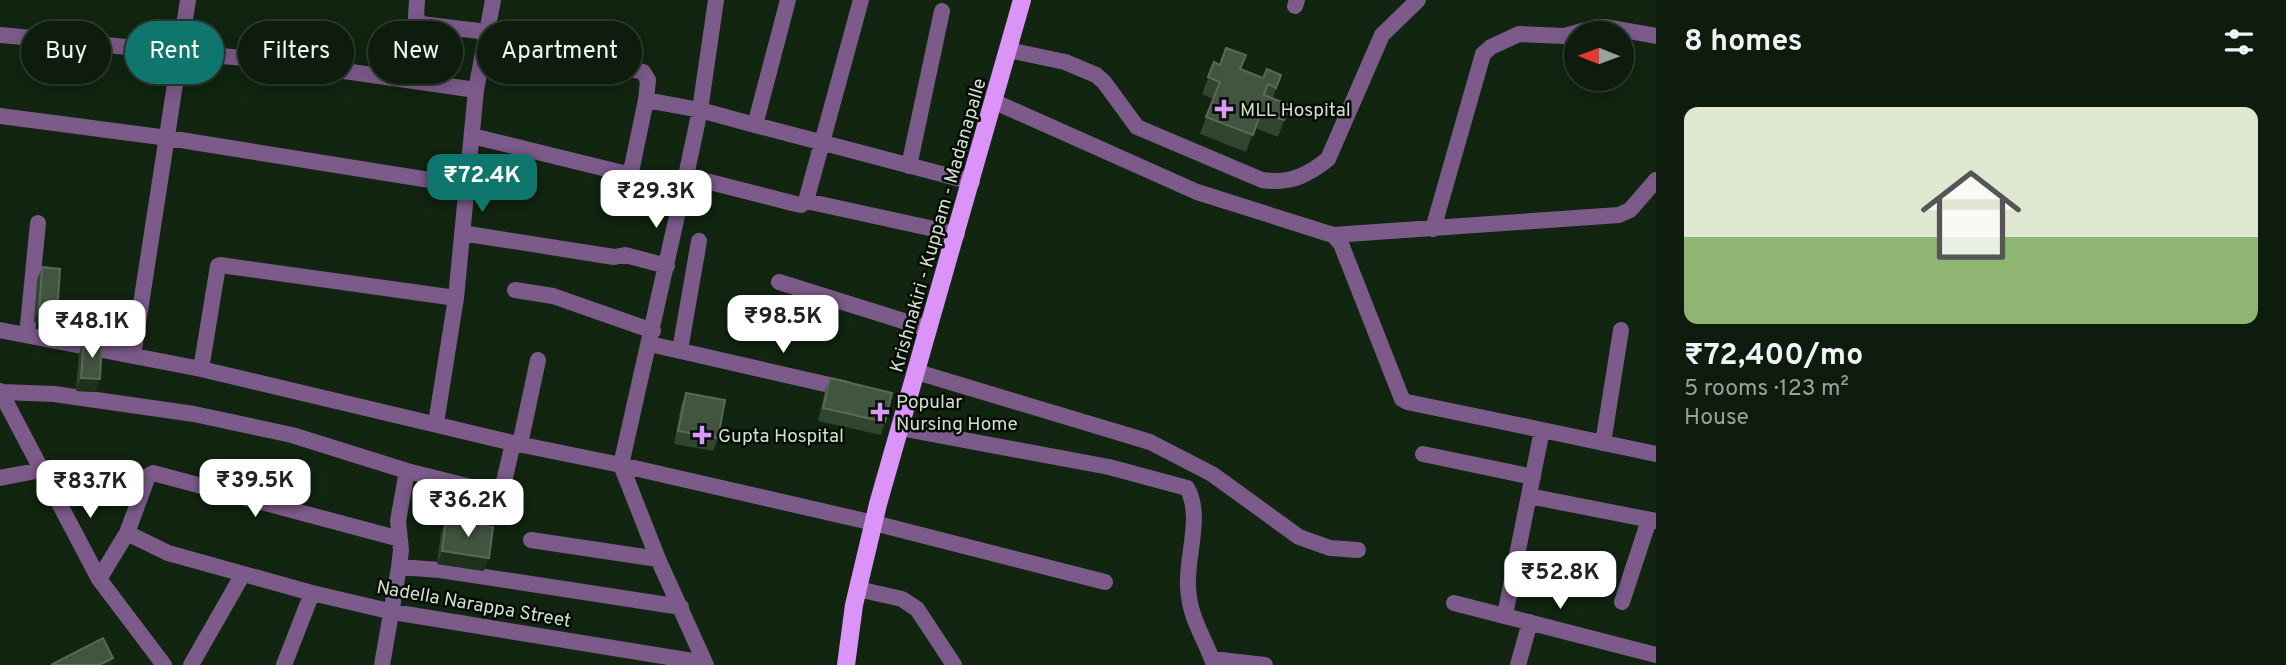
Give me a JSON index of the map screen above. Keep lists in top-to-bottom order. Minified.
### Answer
{"streets":{"main road":["Krishnakiri - Kuppam - Madanapalle"],"street":["Nadella Narappa Street"]},"places":{"health":["MLL Hospital","Popular Nursing Home","Gupta Hospital"]},"north":"left","page":{"heading":"8 homes","chip":["Buy","Rent","Filters","New","Apartment"],"list":[{"name":"₹72,400/mo","note":"5 rooms · 123 m² · House"}],"price":["₹72.4K","₹29.3K","₹98.5K","₹48.1K","₹39.5K","₹83.7K","₹36.2K","₹52.8K"]}}
